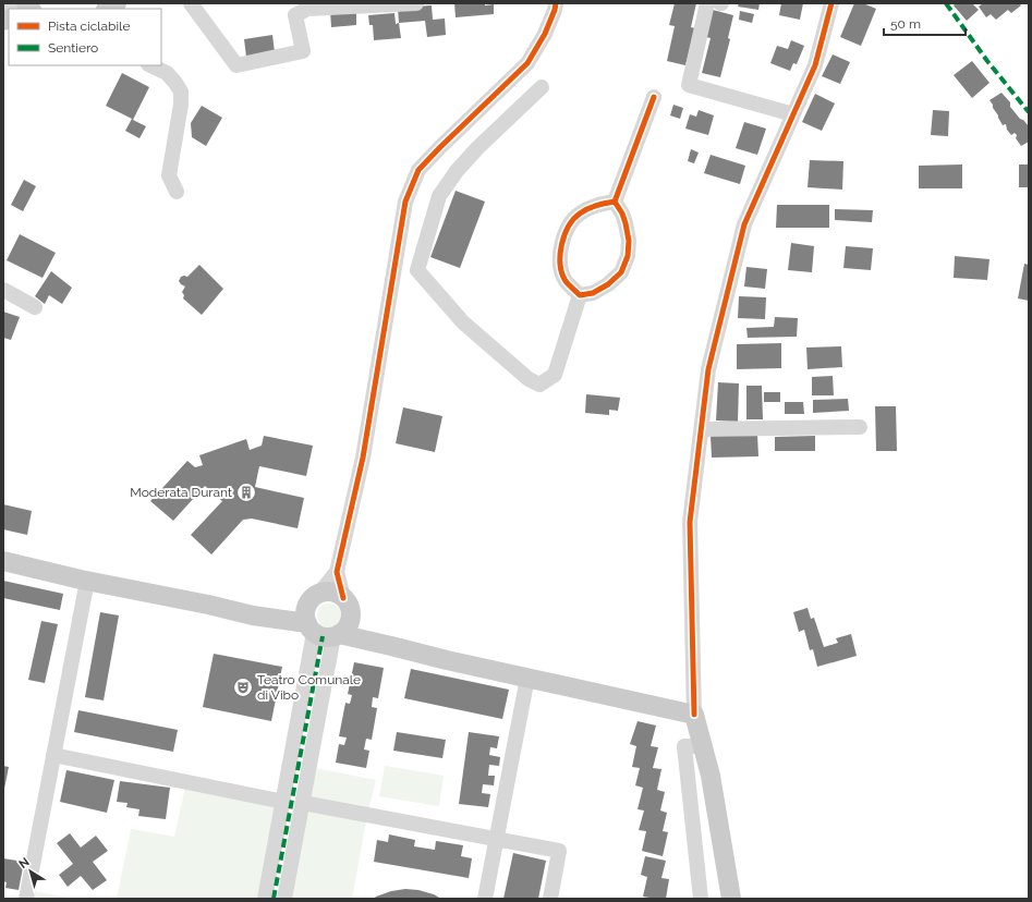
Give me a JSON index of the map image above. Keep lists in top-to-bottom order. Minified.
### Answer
{"places":{"building":["Moderata Durant"],"theatre":["Teatro Comunale di Vibo"]},"legend":["Pista ciclabile","Sentiero"],"scale_bar":"50 m","north":"top left"}
